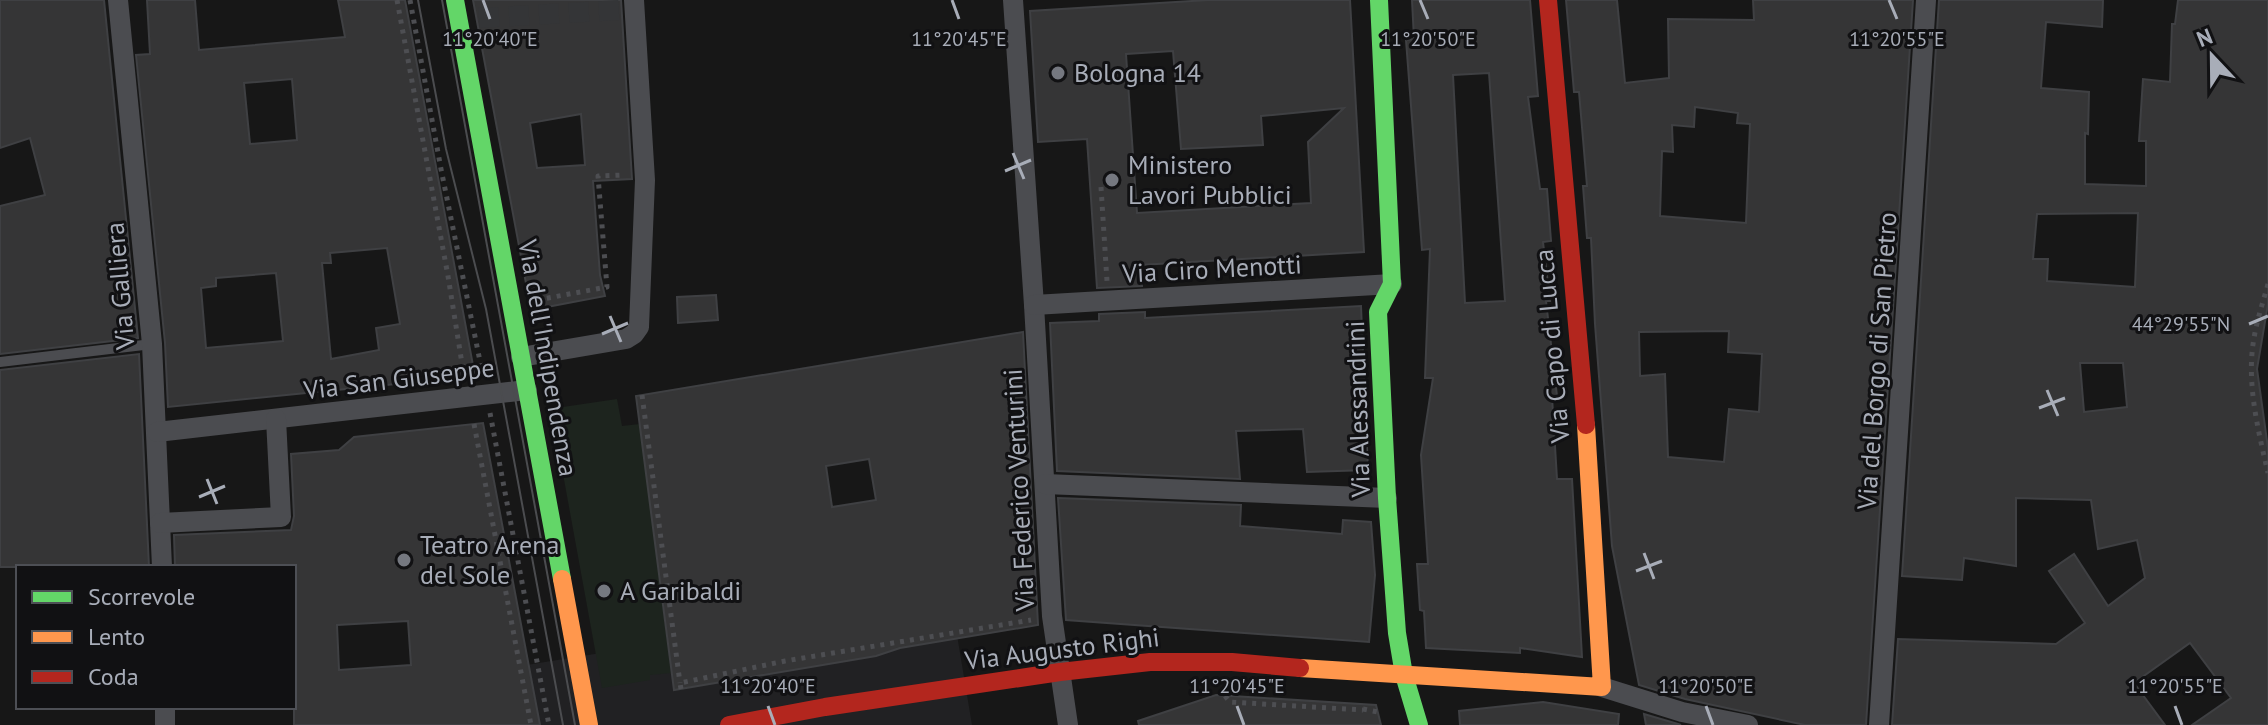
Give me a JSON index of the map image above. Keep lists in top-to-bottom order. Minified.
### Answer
{"streets":{"street":["Via Ciro Menotti","Via Galliera","Via Capo di Lucca","Via dell'Indipendenza","Via del Borgo di San Pietro","Via San Giuseppe","Via Alessandrini","Via Federico Venturini","Via Augusto Righi"]},"crossings":[["Via Ciro Menotti","Via Alessandrini"],["Via Ciro Menotti","Via Federico Venturini"],["Via Galliera","Via San Giuseppe"],["Via Capo di Lucca","Via Augusto Righi"],["Via dell'Indipendenza","Via San Giuseppe"],["Via Alessandrini","Via Augusto Righi"],["Via Federico Venturini","Via Augusto Righi"]],"places":["Bologna 14","Ministero Lavori Pubblici","Teatro Arena del Sole","A Garibaldi"],"legend":["Scorrevole","Lento","Coda"],"north":"top","coordinates":["11°20'40\"E","11°20'45\"E","11°20'50\"E","11°20'55\"E","44°29'55\"N"]}
